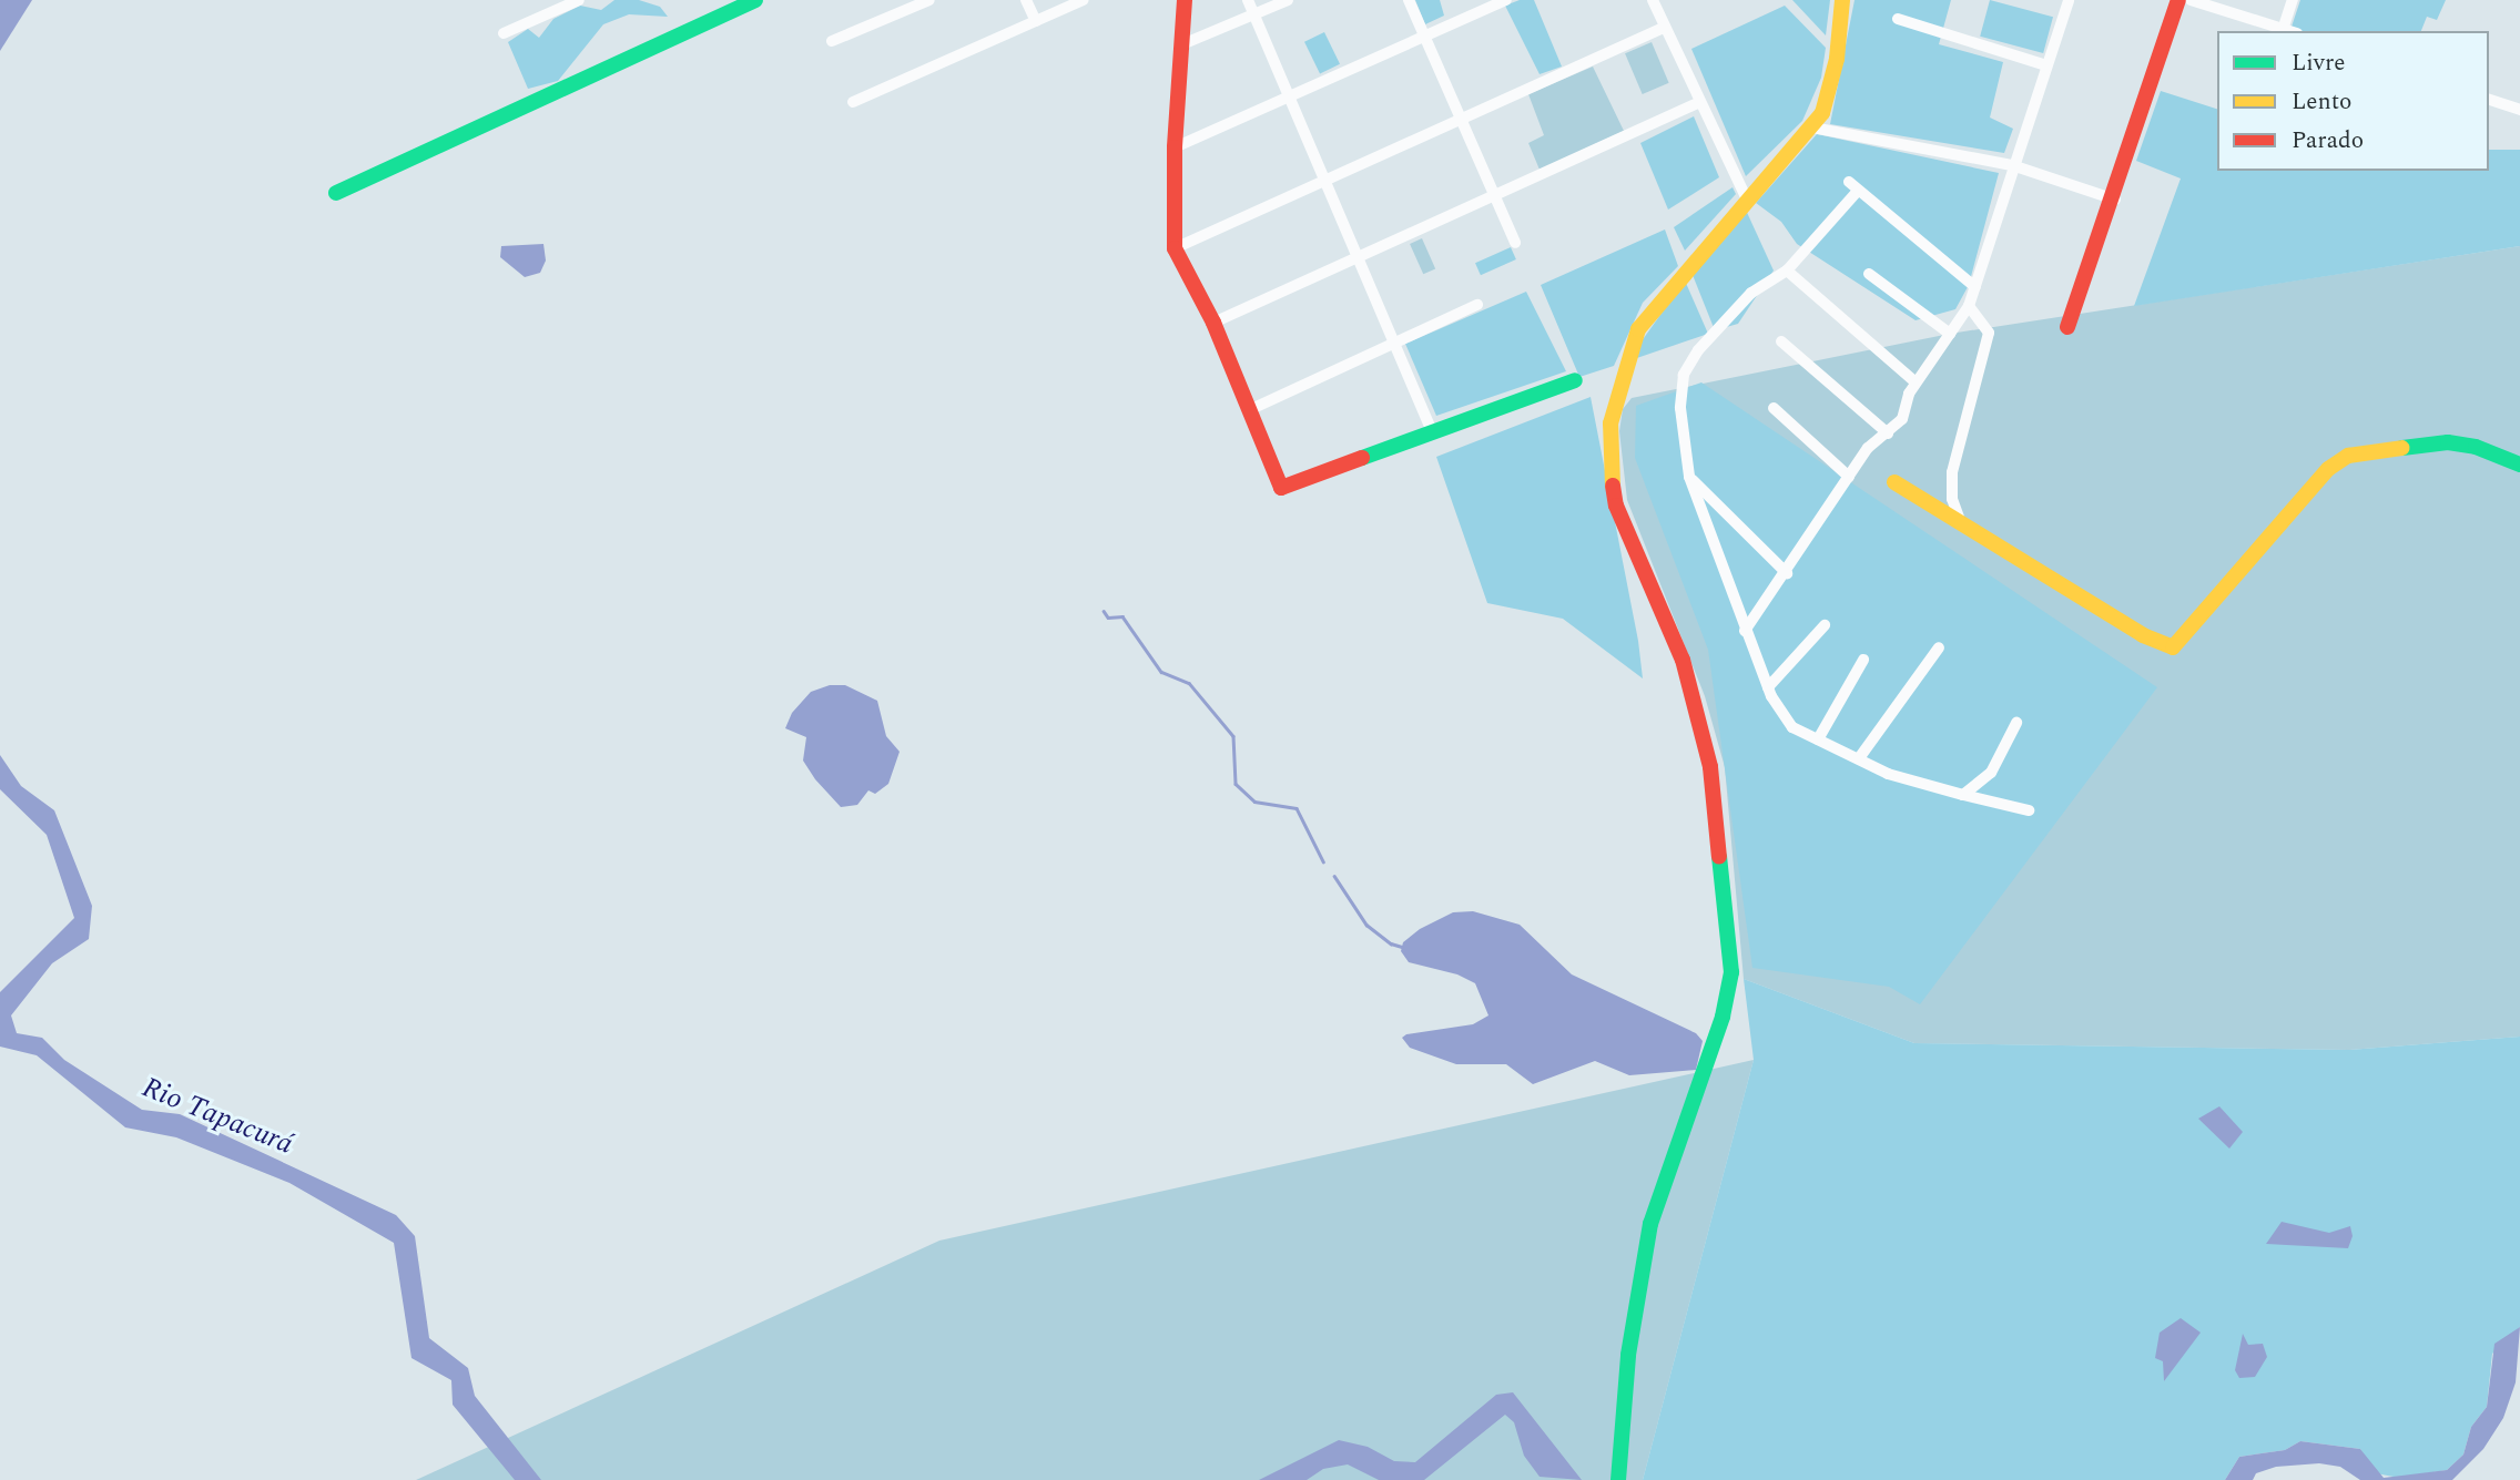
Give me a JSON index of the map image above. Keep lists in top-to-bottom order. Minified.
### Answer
{"water":["Rio Tapacurá"],"legend":["Livre","Lento","Parado"]}
